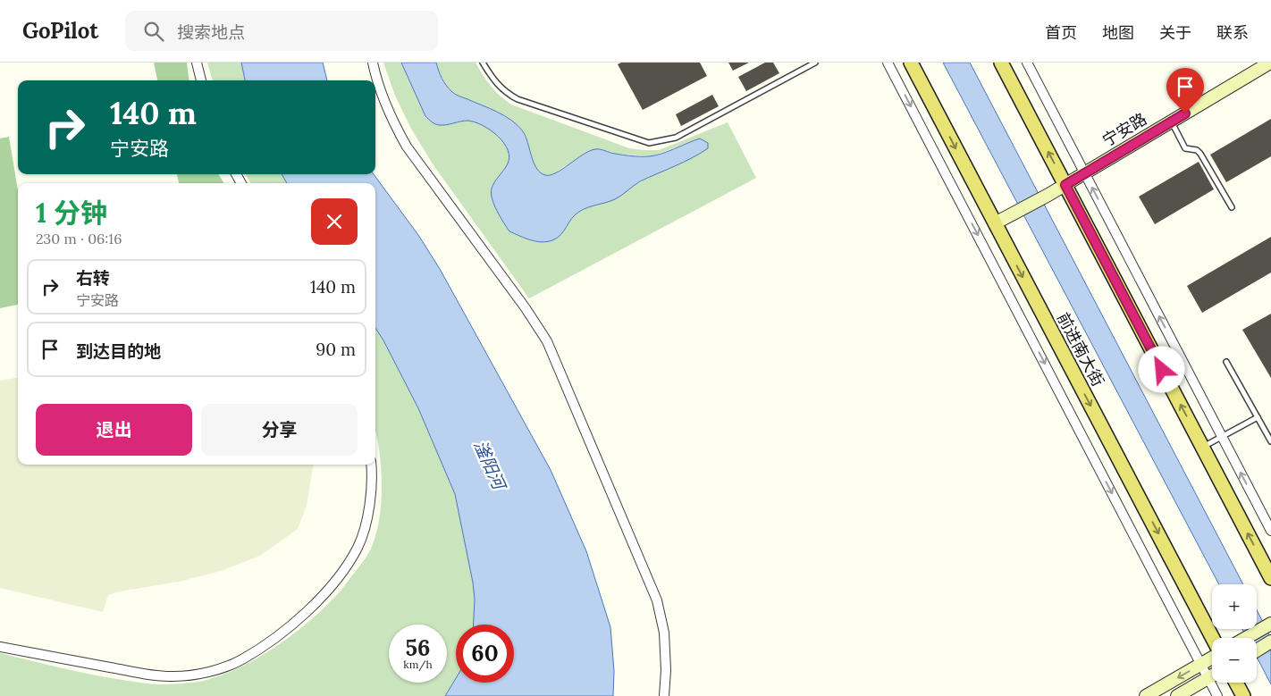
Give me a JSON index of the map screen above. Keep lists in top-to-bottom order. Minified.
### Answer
{"streets":{"main road":["前进南大街"],"street":["宁安路"]},"crossings":[["宁安路","前进南大街"]],"water":["滏阳河"],"page":{"header":"GoPilot","search":"搜索地点","nav":["首页","地图","关于","联系"],"turn":["140 m","宁安路"],"heading":["1 分钟","230 m · 06:16"],"list":[{"name":"右转","note":"宁安路","value":"140 m"},{"name":"到达目的地","value":"90 m"}],"buttons":["退出","分享"],"map_buttons":["+","−"],"speed":"56 km/h","limit":"60"}}
